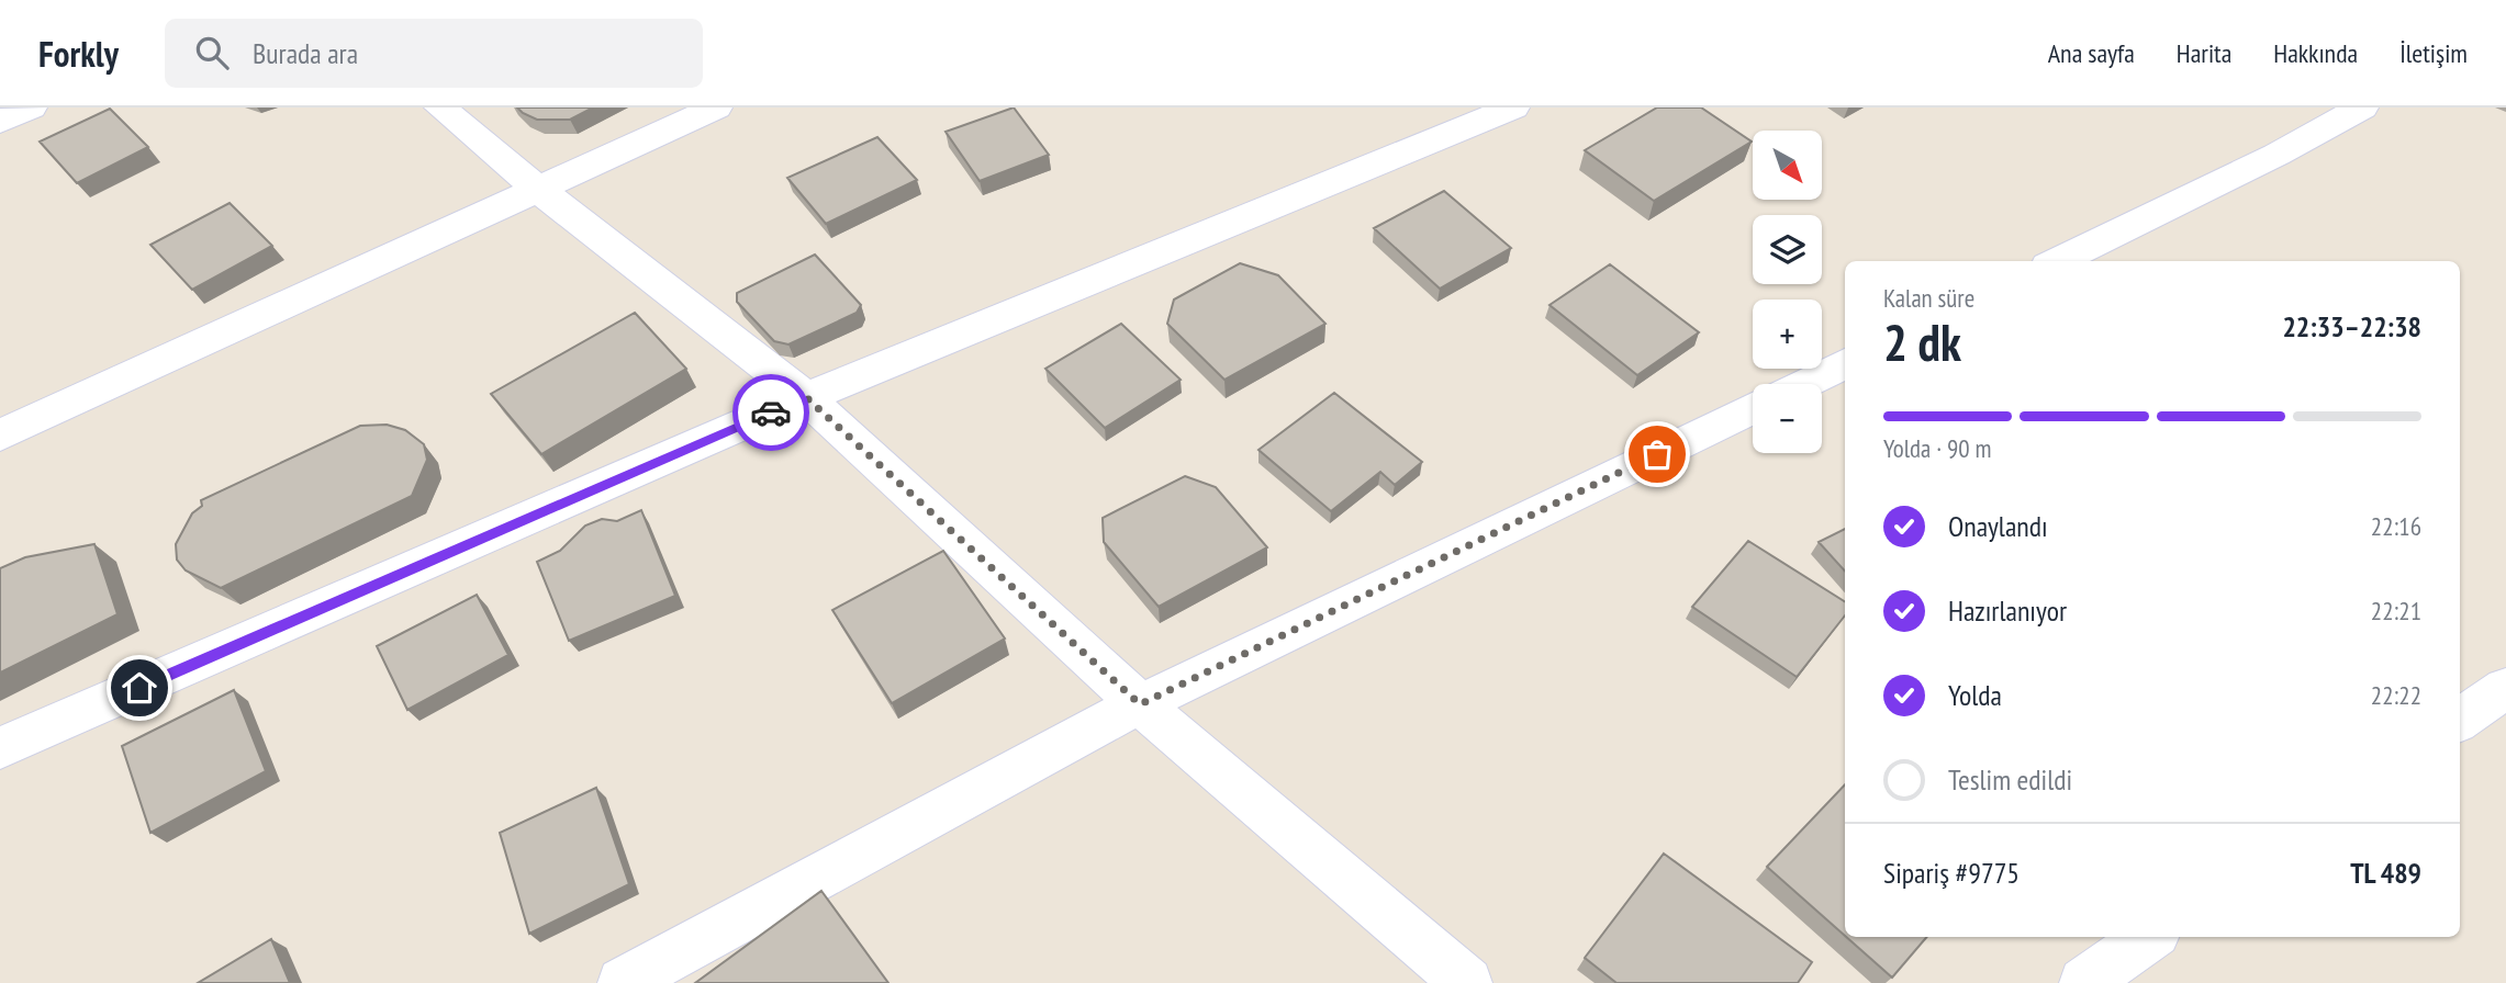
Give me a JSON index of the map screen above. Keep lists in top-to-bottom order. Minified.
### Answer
{"north":"bottom right","page":{"header":"Forkly","search":"Burada ara","nav":["Ana sayfa","Harita","Hakkında","İletişim"],"map_buttons":["+","−"],"heading":["2 dk","Kalan süre","22:33–22:38"],"panel":["Sipariş #9775","TL 489"],"bar":"Yolda · 90 m","list":[["Onaylandı","22:16"],["Hazırlanıyor","22:21"],["Yolda","22:22"],"Teslim edildi"]}}
